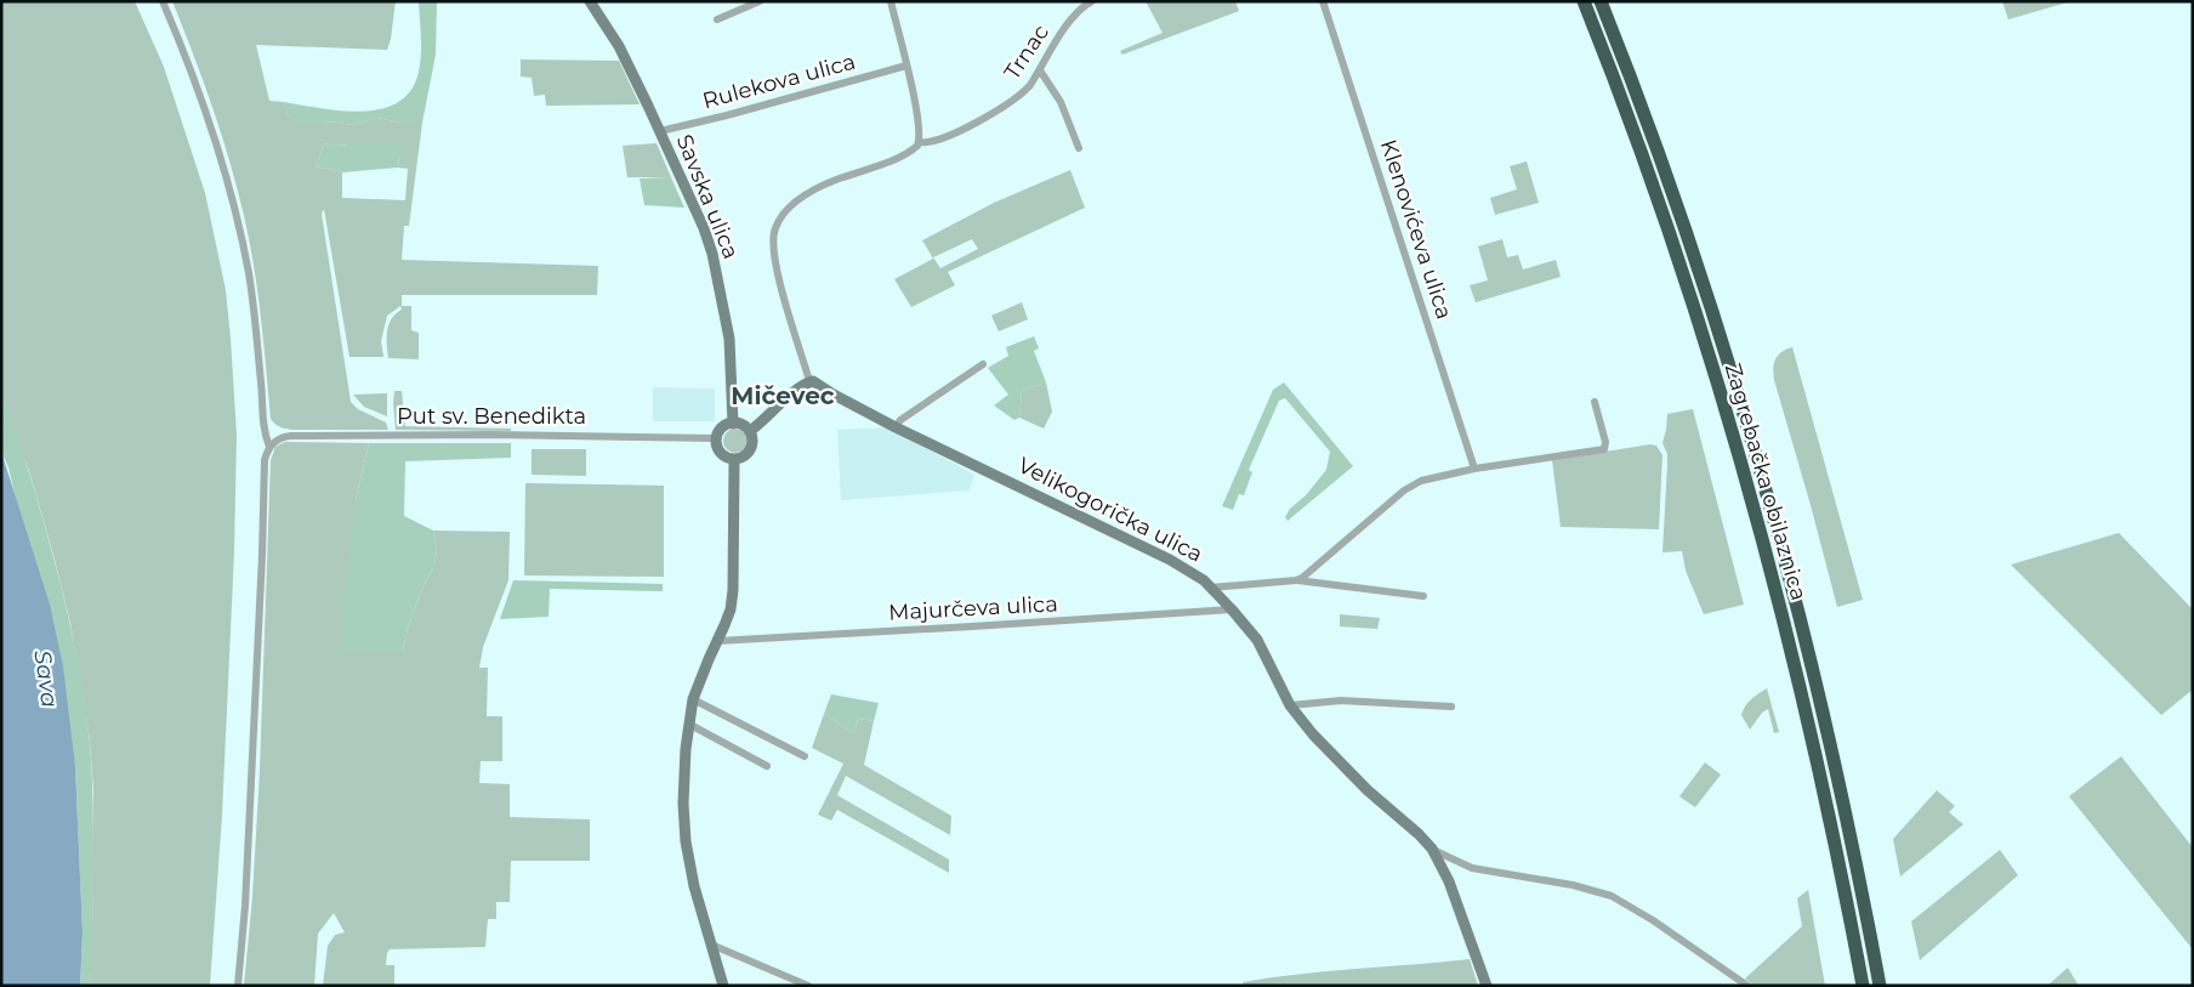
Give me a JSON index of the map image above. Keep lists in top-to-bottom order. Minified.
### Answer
{"streets":{"highway":["Zagrebačka obilaznica"],"street":["Trnac","Rulekova ulica","Savska ulica","Klenovićeva ulica","Put sv. Benedikta","Velikogorička ulica","Majurčeva ulica"]},"crossings":[["Trnac","Velikogorička ulica"],["Rulekova ulica","Savska ulica"],["Savska ulica","Put sv. Benedikta"],["Velikogorička ulica","Majurčeva ulica"]],"districts":["Mičevec"],"water":["Sava"]}
